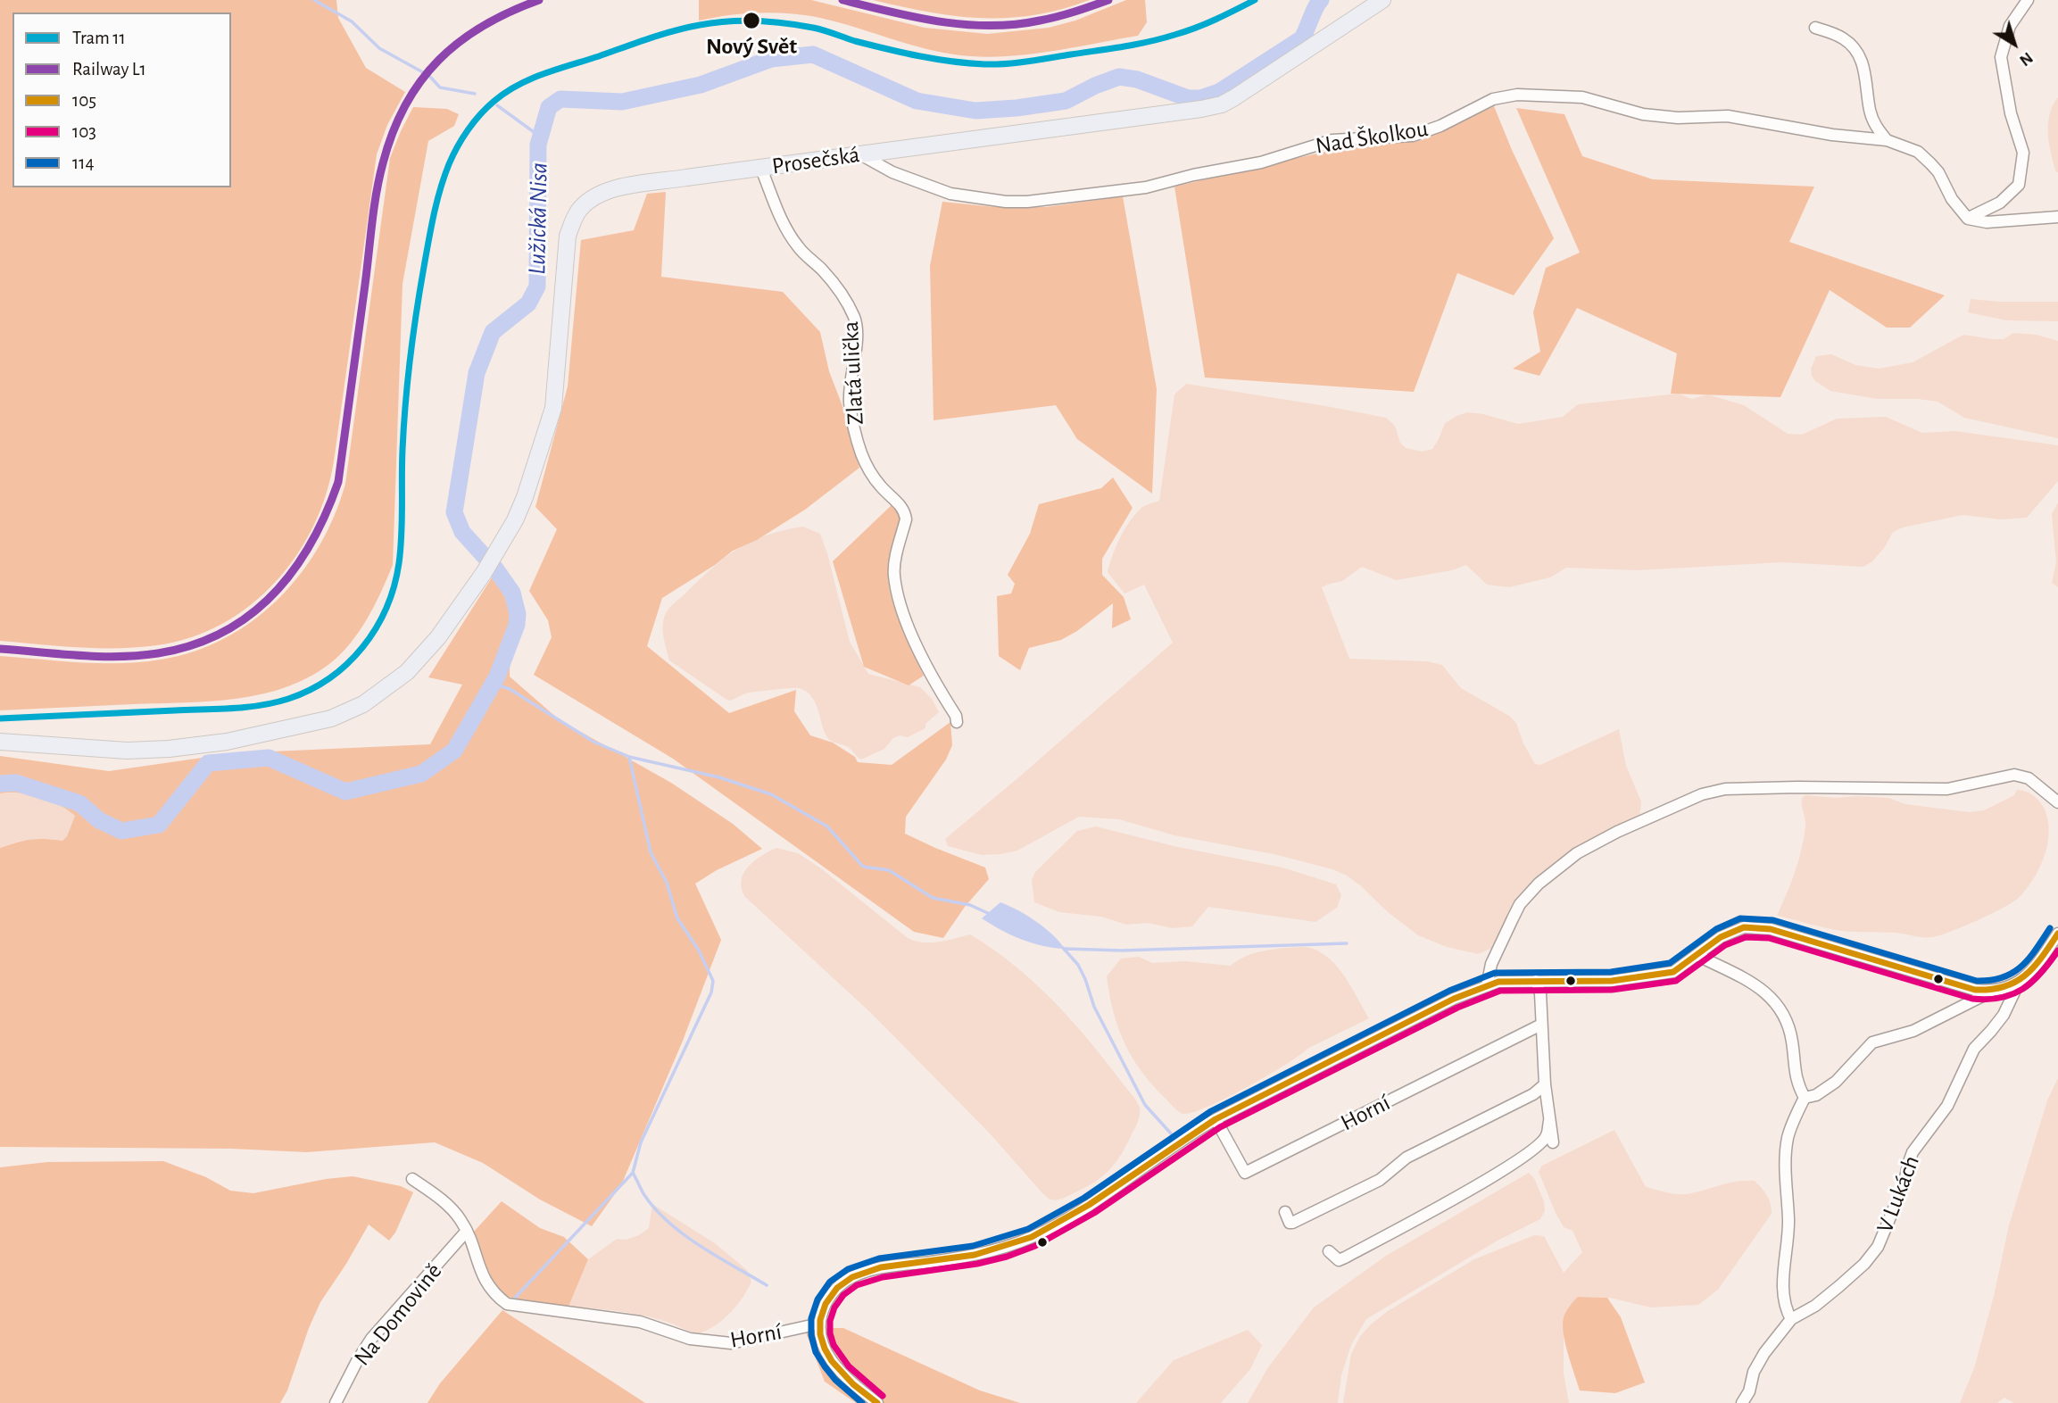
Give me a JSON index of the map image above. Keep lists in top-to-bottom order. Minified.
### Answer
{"streets":{"main road":["Prosečská"],"street":["Nad Školkou","Zlatá ulička","Horní","V Lukách","Na Domovině"]},"crossings":[["Nad Školkou","Prosečská"],["Prosečská","Zlatá ulička"],["Horní","Na Domovině"]],"water":["Lužická Nisa"],"places":["Nový Svět"],"lines":["tram line 11","rail line L1","transit line 114","transit line 105","transit line 103"],"legend":["Tram 11","Railway L1","105","103","114"],"north":"bottom right"}
